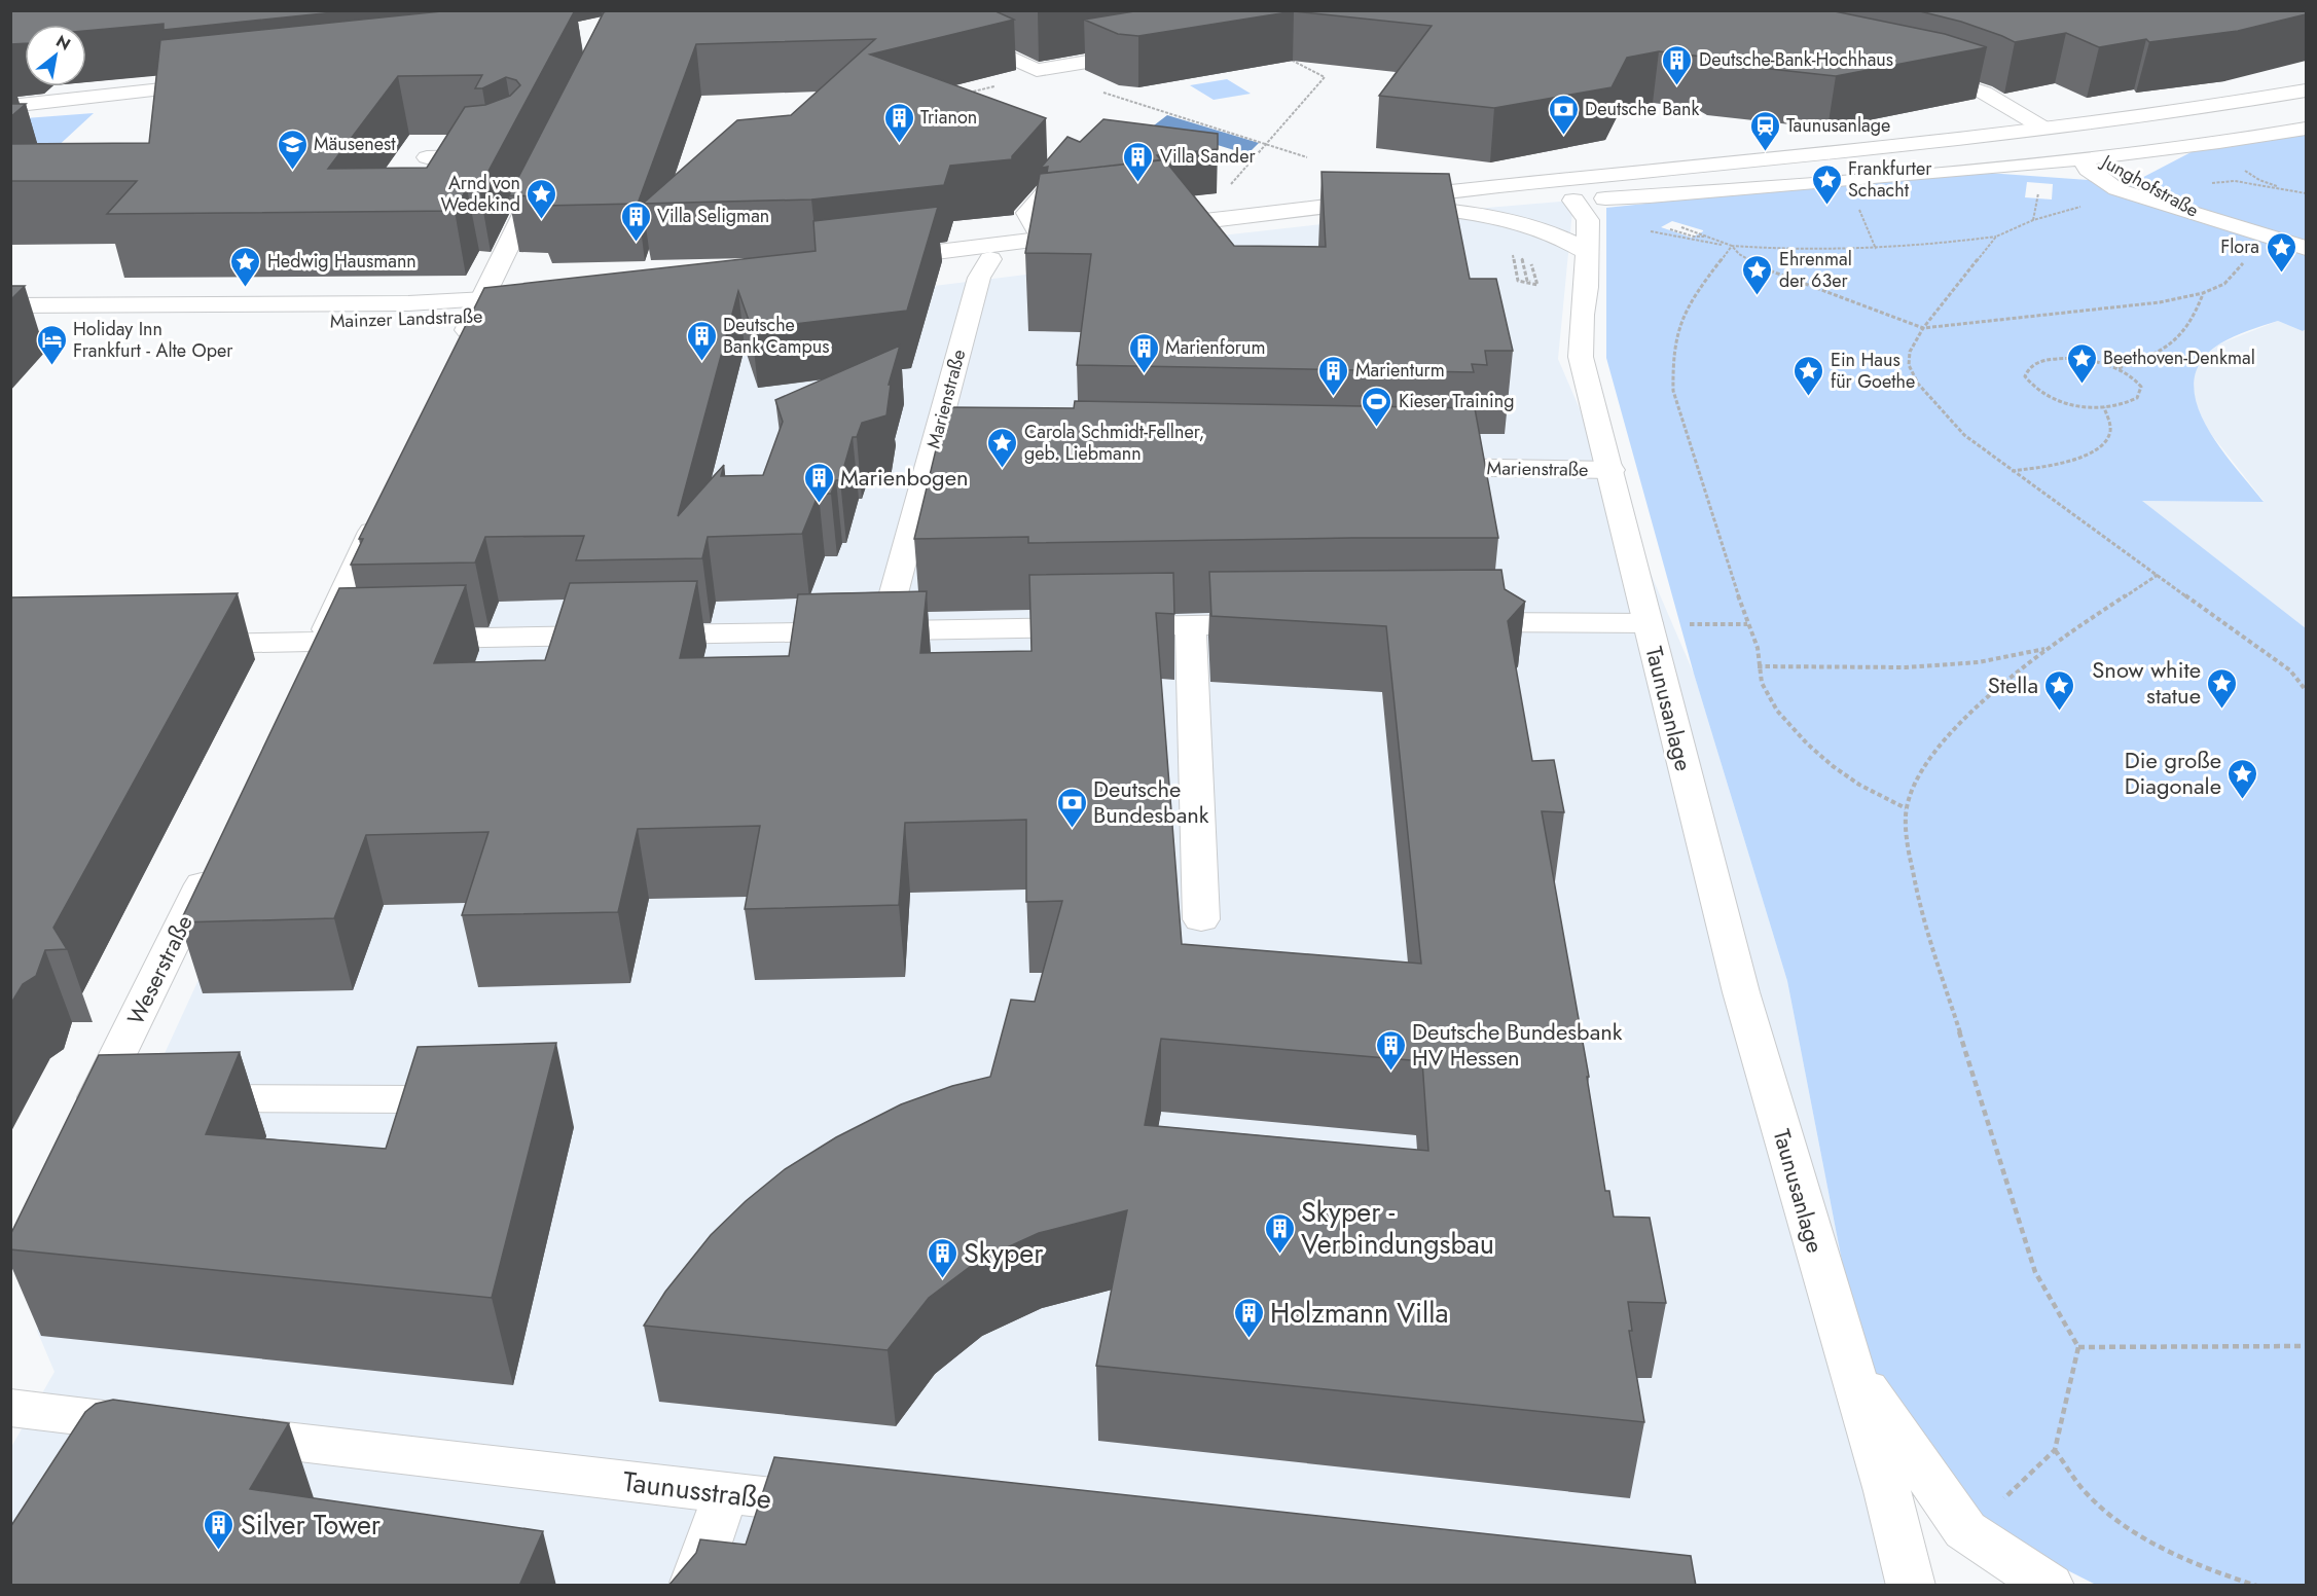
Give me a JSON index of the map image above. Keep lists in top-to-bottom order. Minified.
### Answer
{"streets":{"main road":["Junghofstraße","Mainzer Landstraße","Marienstraße","Taunusanlage","Weserstraße","Taunusstraße"]},"crossings":[["Marienstraße","Taunusanlage"]],"places":{"building":["Deutsche-Bank-Hochhaus","Trianon","Villa Sander","Villa Seligman","Deutsche Bank Campus","Marienforum","Marienturm","Marienbogen","Deutsche Bundesbank HV Hessen","Skyper - Verbindungsbau","Skyper","Holzmann Villa","Silver Tower"],"bank":["Deutsche Bank","Deutsche Bundesbank"],"station":["Taunusanlage"],"school or university":["Mäusenest"],"place":["Frankfurter Schacht","Arnd von Wedekind","Flora","Hedwig Hausmann","Ehrenmal der 63er","Beethoven-Denkmal","Ein Haus für Goethe","Carola Schmidt-Fellner, geb. Liebmann","Snow white statue","Stella","Die große Diagonale"],"hotel":["Holiday Inn Frankfurt - Alte Oper"],"sports":["Kieser Training"]},"north":"top right"}
